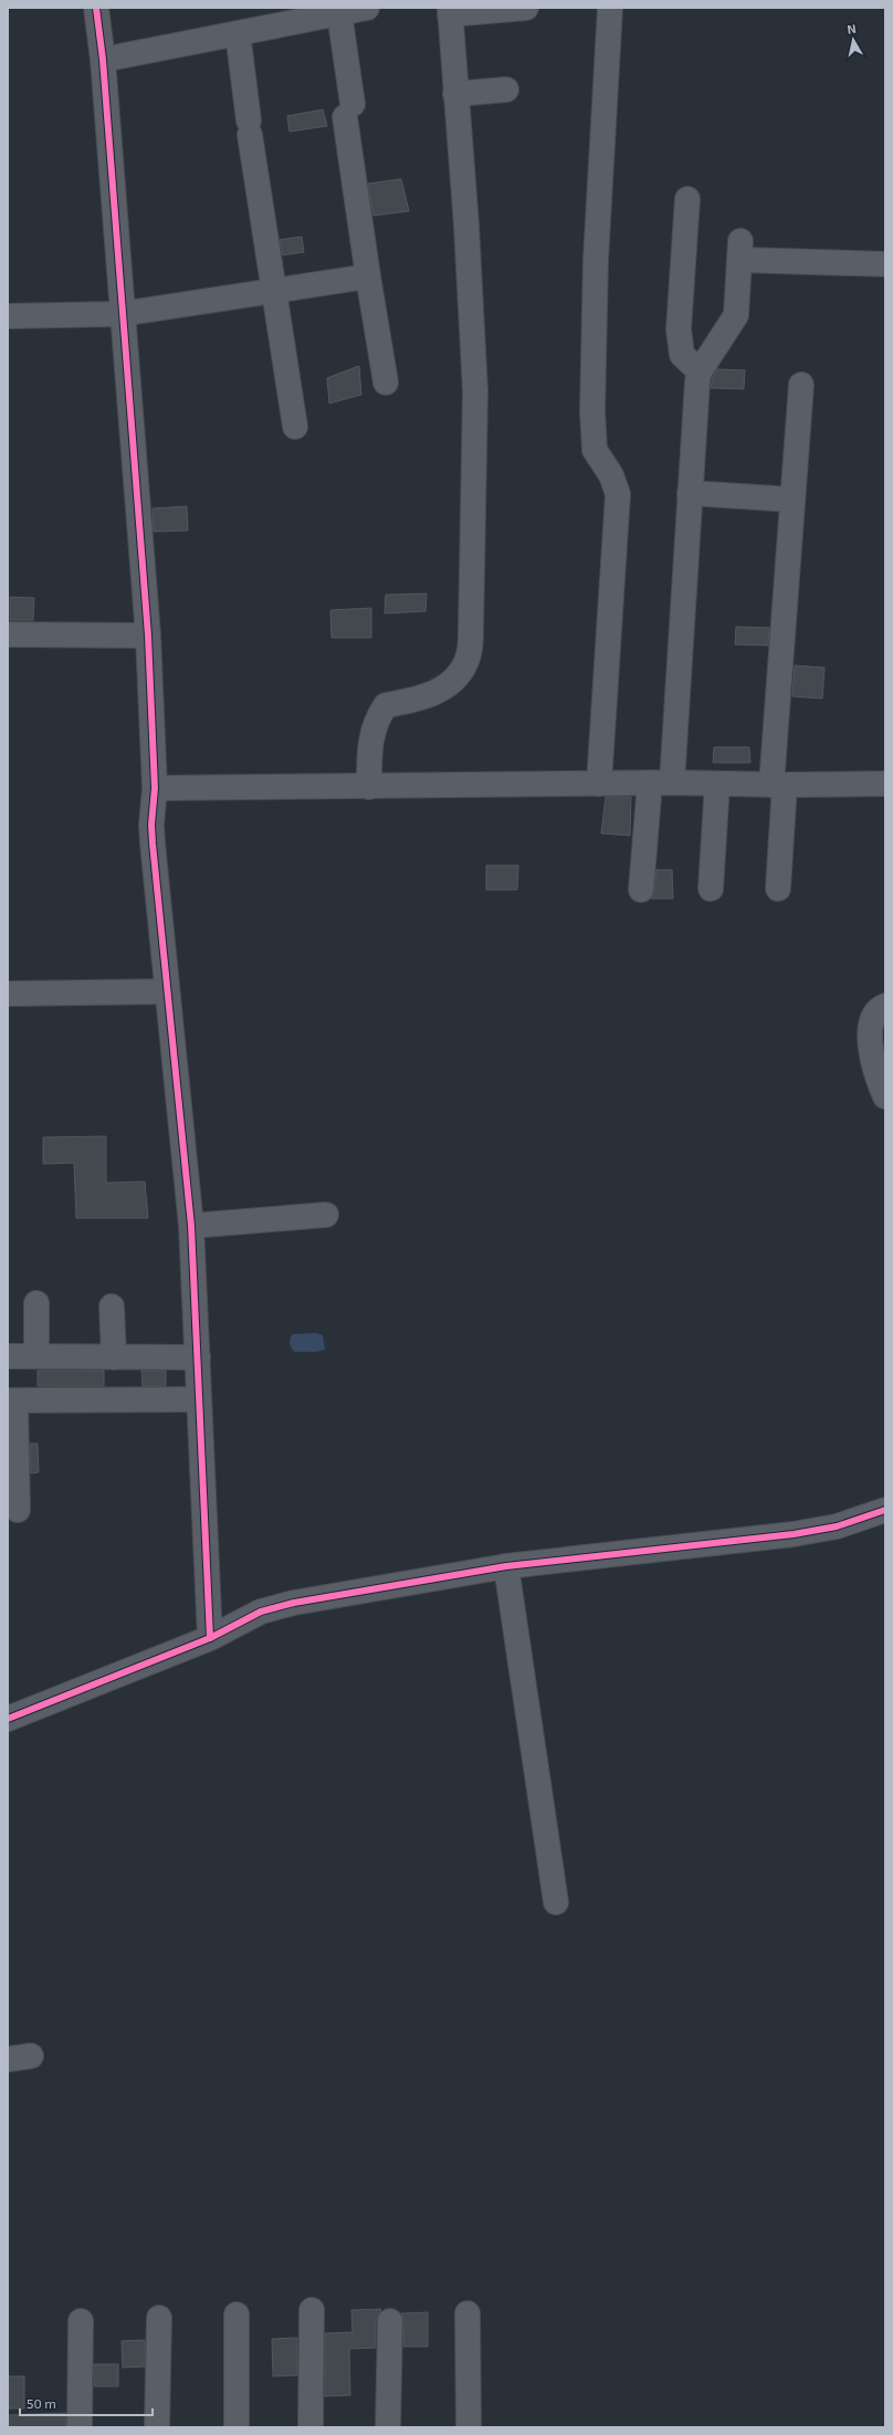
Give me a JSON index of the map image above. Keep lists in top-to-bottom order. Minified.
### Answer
{"scale_bar":"50 m","north":"top"}
